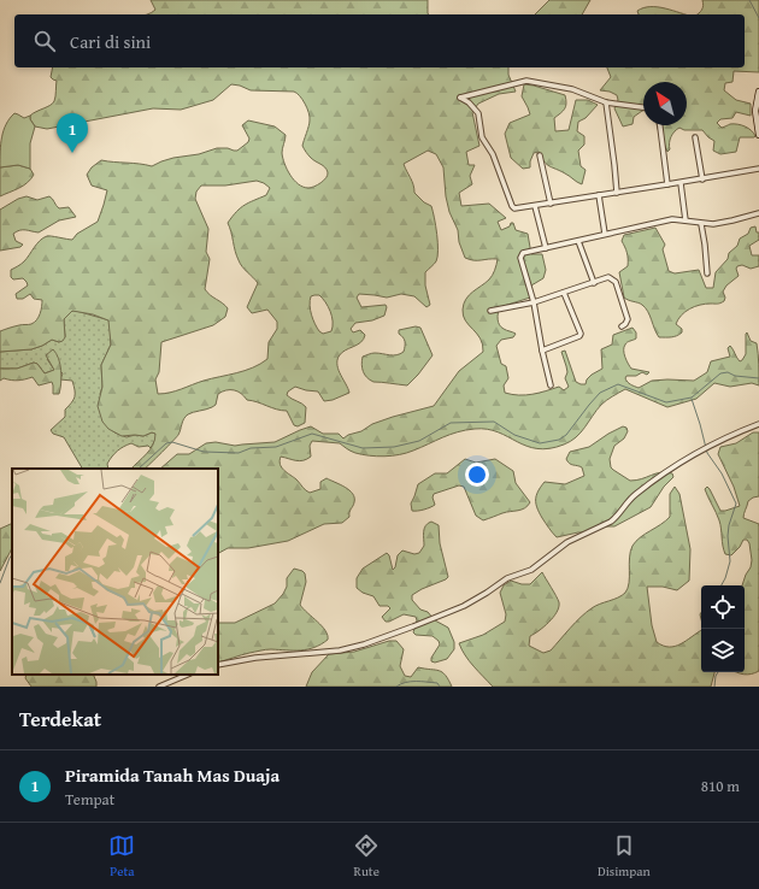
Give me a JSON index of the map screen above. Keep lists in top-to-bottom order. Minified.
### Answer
{"north":"top left","page":{"search":"Cari di sini","pins":"1","heading":"Terdekat","list":[{"mark":"1","name":"Piramida Tanah Mas Duaja","note":"Tempat","value":"810 m"}],"nav":["Peta","Rute","Disimpan"]}}
